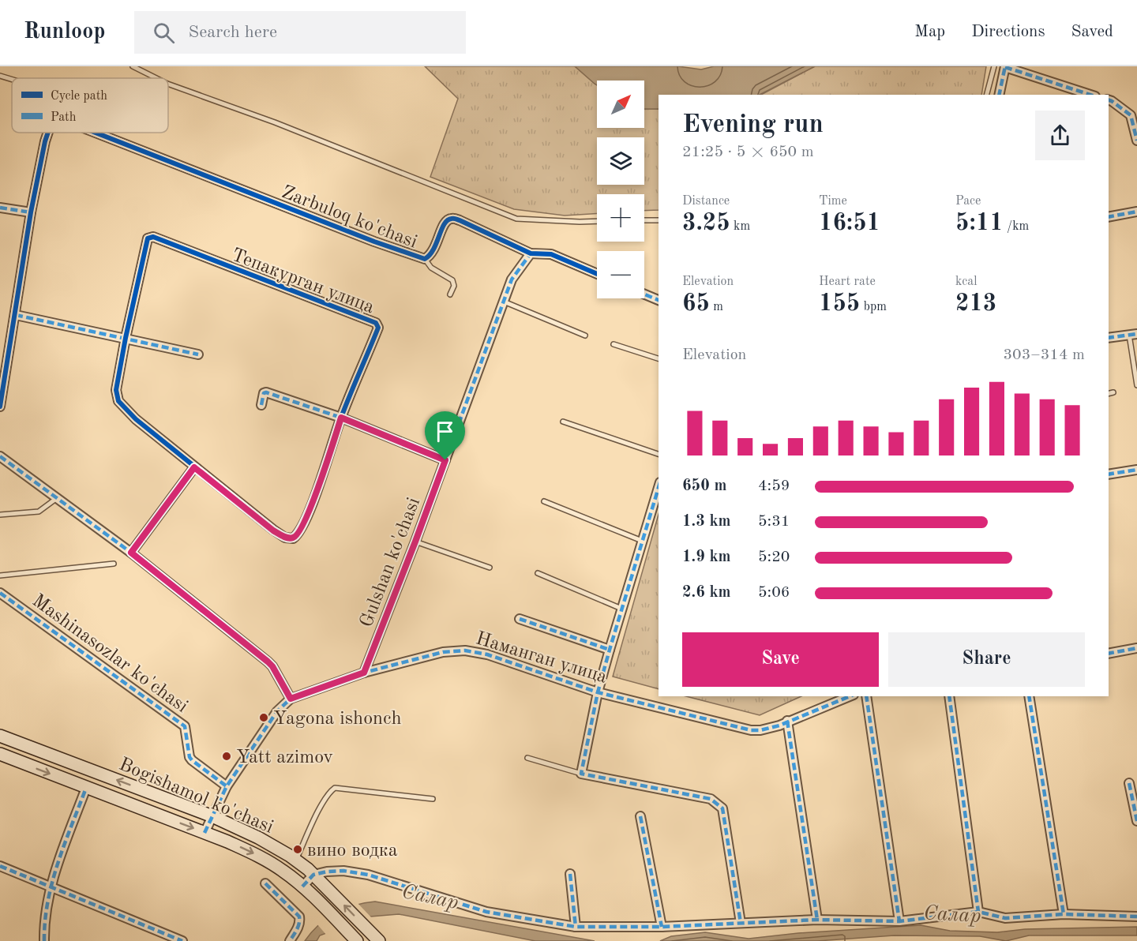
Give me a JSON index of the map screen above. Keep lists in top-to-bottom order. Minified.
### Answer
{"streets":{"main road":["Bogishamol ko'chasi"],"street":["Zarbuloq ko'chasi","Тепакурган улица","Gulshan ko'chasi","Mashinasozlar ko'chasi","Наманган улица"]},"crossings":[["Zarbuloq ko'chasi","Gulshan ko'chasi"],["Gulshan ko'chasi","Наманган улица"],["Mashinasozlar ko'chasi","Наманган улица"],["Наманган улица","Bogishamol ko'chasi"]],"water":["Салар"],"places":["Yagona ishonch","Yatt azimov","вино водка"],"legend":["Cycle path","Path"],"north":"top right","page":{"header":"Runloop","search":"Search here","nav":["Map","Directions","Saved"],"map_buttons":["+","−"],"heading":["Evening run","21:25 · 5 × 650 m"],"stats":[["Distance","3.25 km"],["Time","16:51"],["Pace","5:11 /km"],["Elevation","65 m"],["Heart rate","155 bpm"],["kcal","213"]],"chart":["Elevation","303–314 m"],"list":[{"name":"650 m","note":"4:59"},{"name":"1.3 km","note":"5:31"},{"name":"1.9 km","note":"5:20"},{"name":"2.6 km","note":"5:06"}],"buttons":["Save","Share"]}}
